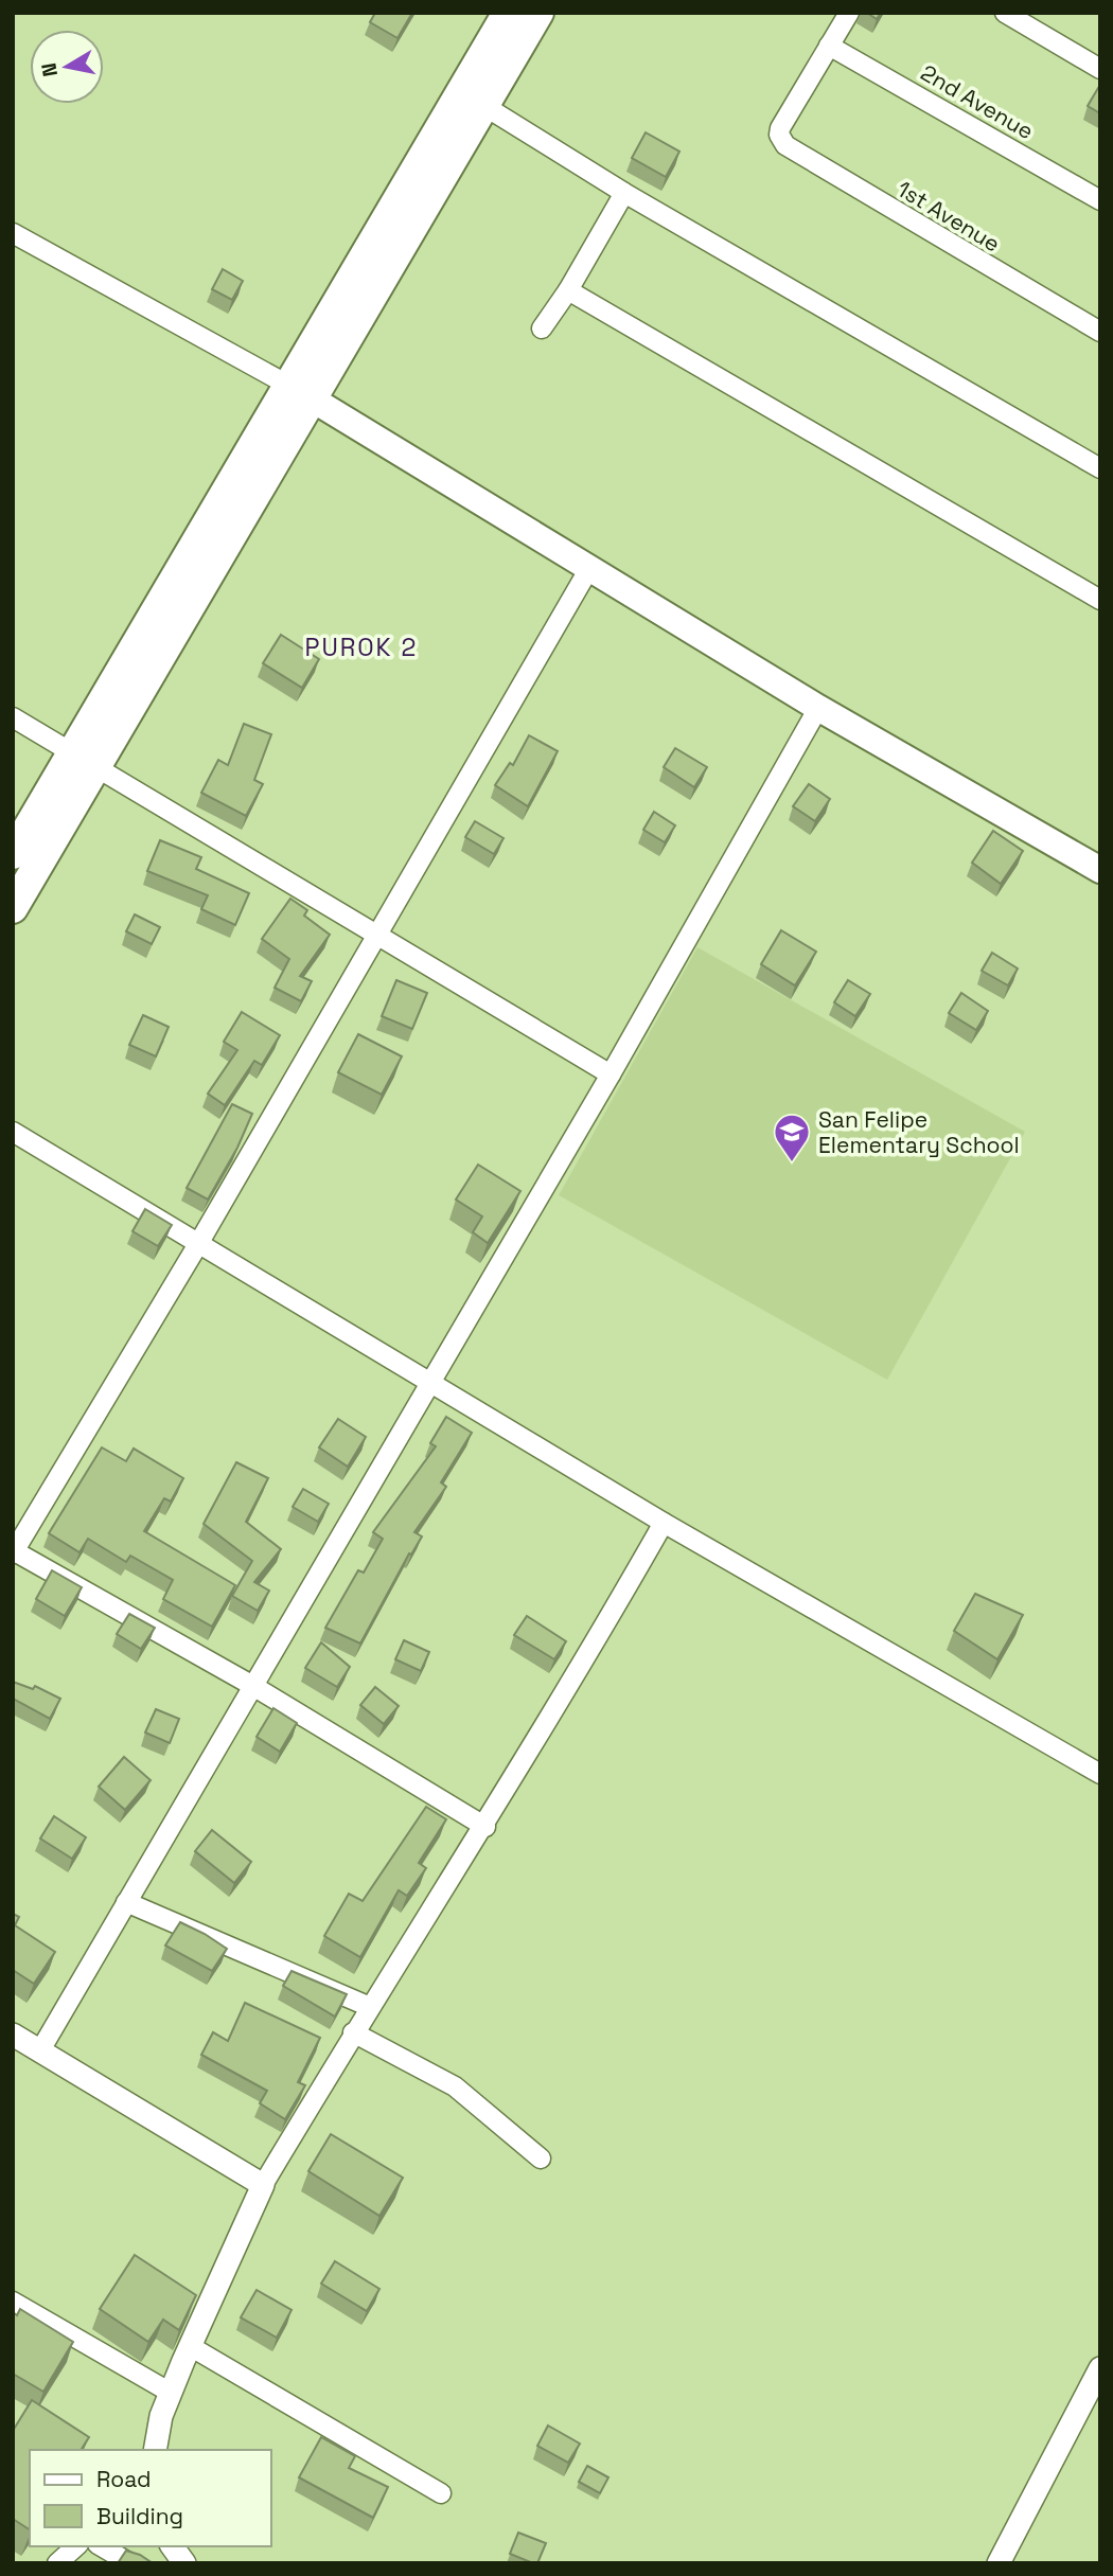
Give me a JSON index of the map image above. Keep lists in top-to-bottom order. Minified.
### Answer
{"streets":{"street":["2nd Avenue","1st Avenue"]},"crossings":[["2nd Avenue","1st Avenue"]],"districts":["PUROK 2"],"places":{"school or university":["San Felipe Elementary School"]},"legend":["Road","Building"],"north":"left"}
